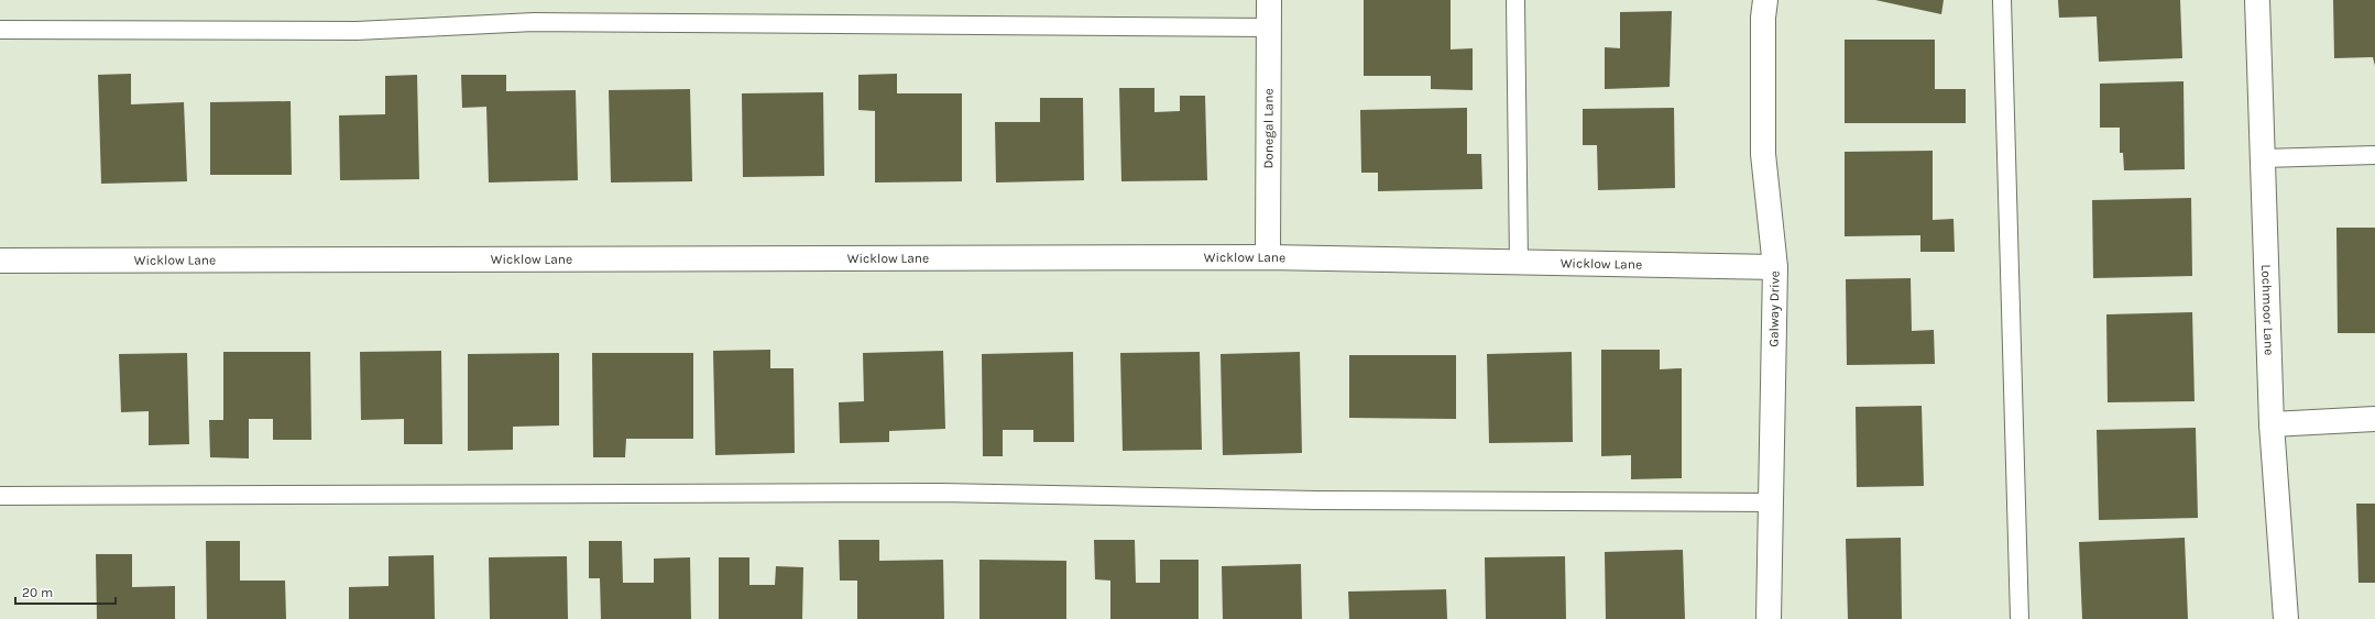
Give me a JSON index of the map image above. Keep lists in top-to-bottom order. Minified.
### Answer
{"streets":{"street":["Donegal Lane","Wicklow Lane","Galway Drive","Lochmoor Lane"]},"crossings":[["Donegal Lane","Wicklow Lane"],["Wicklow Lane","Galway Drive"]],"scale_bar":"20 m"}
